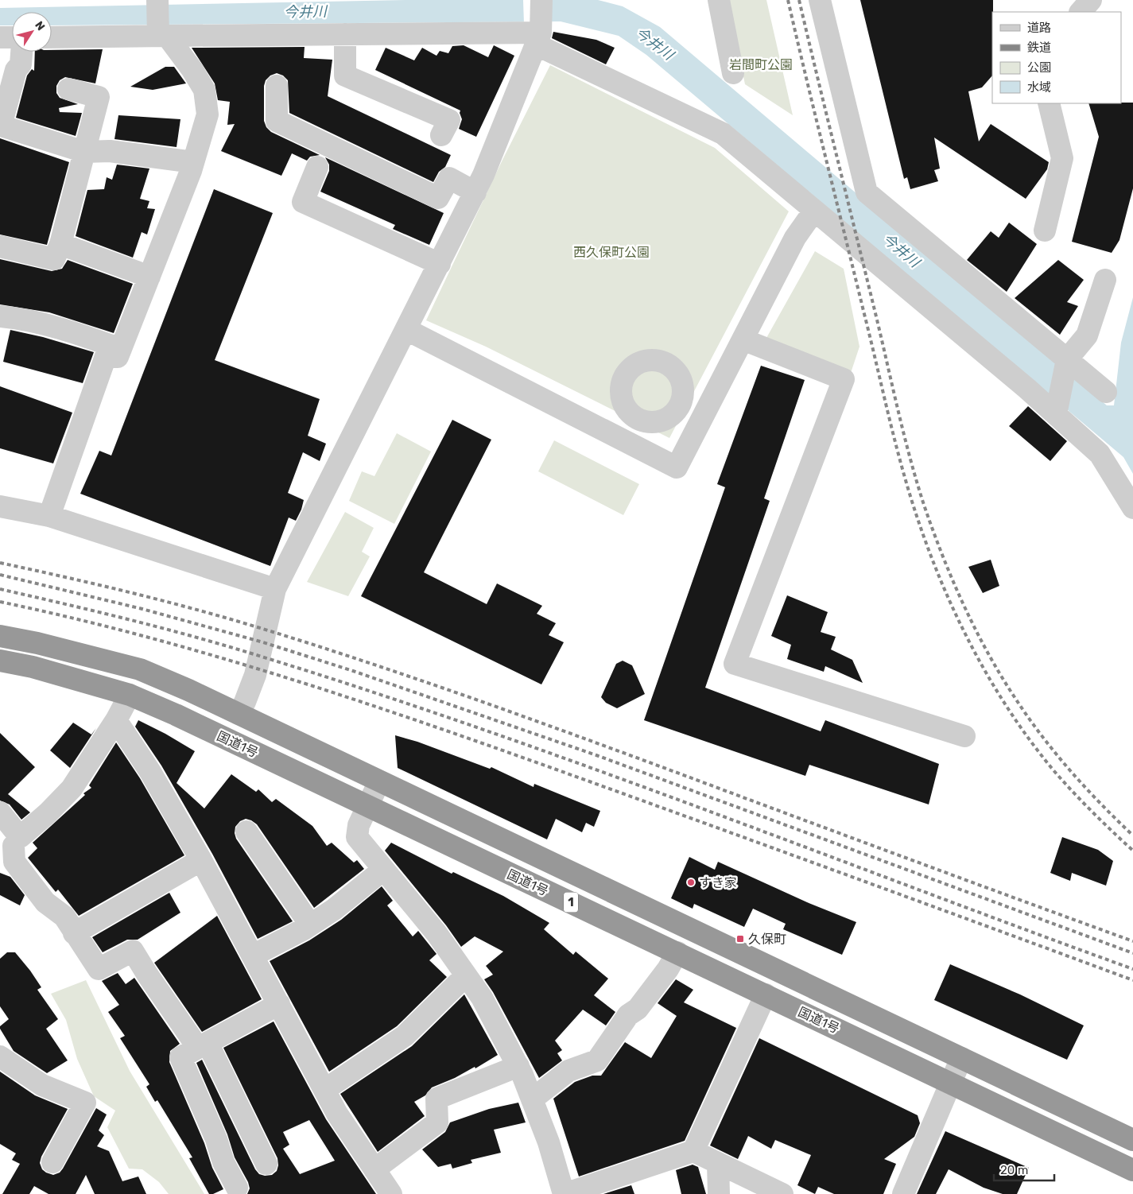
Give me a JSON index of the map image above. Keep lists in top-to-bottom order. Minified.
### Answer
{"streets":{"highway":["国道1号","1"]},"water":["今井川"],"parks":["岩間町公園","西久保町公園"],"places":{"other":["すき家"],"transit":["久保町"]},"legend":["道路","鉄道","公園","水域"],"scale_bar":"20 m","north":"top right"}
